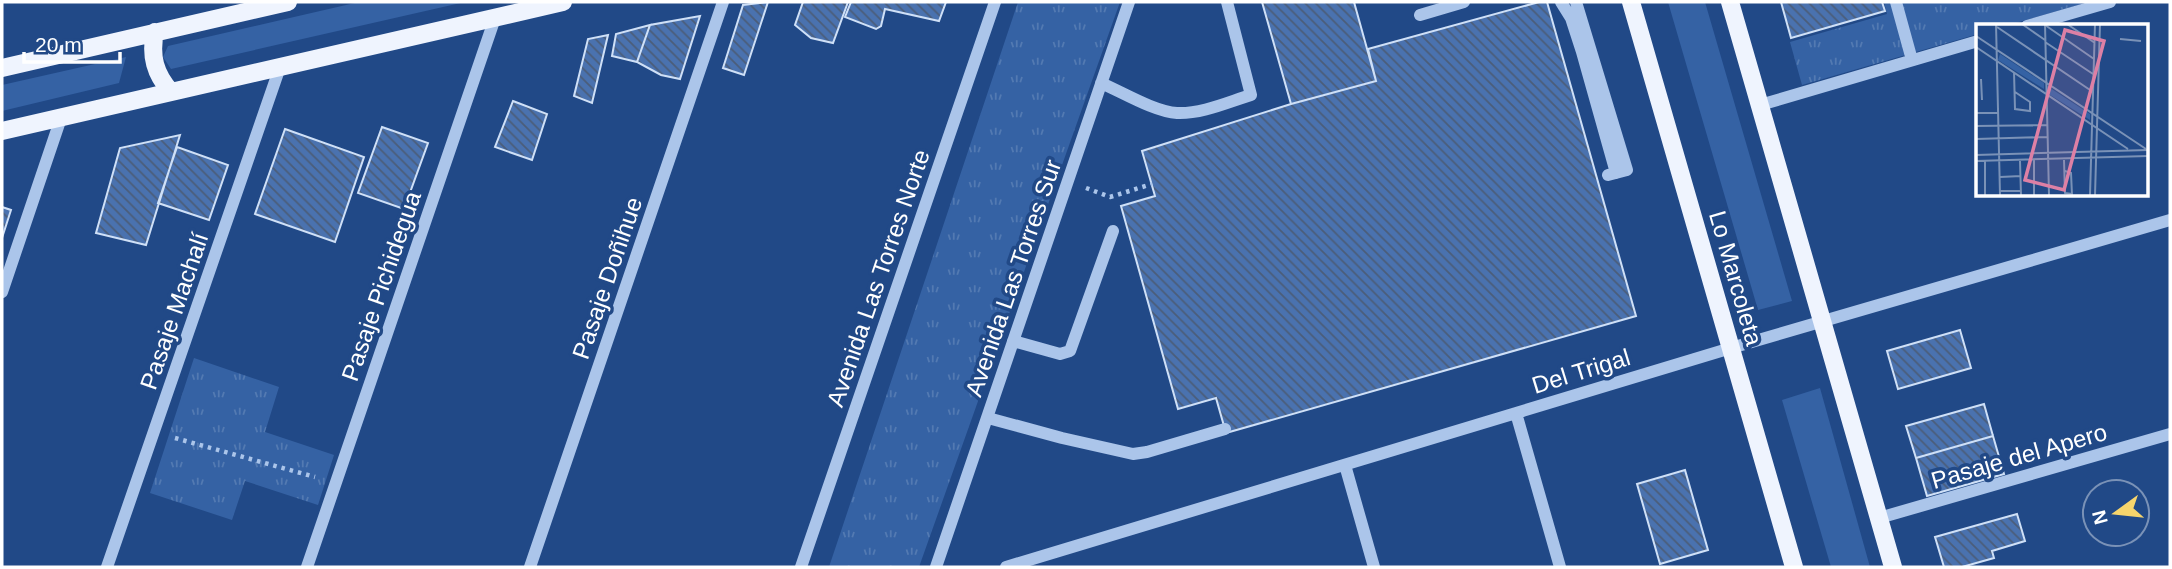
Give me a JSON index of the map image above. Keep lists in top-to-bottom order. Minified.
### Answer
{"streets":{"main road":["Lo Marcoleta"],"street":["Pasaje Doñihue","Avenida Las Torres Norte","Avenida Las Torres Sur","Pasaje Pichidegua","Pasaje Machalí","Del Trigal","Pasaje del Apero"]},"crossings":[["Lo Marcoleta","Del Trigal"]],"scale_bar":"20 m","north":"left"}
